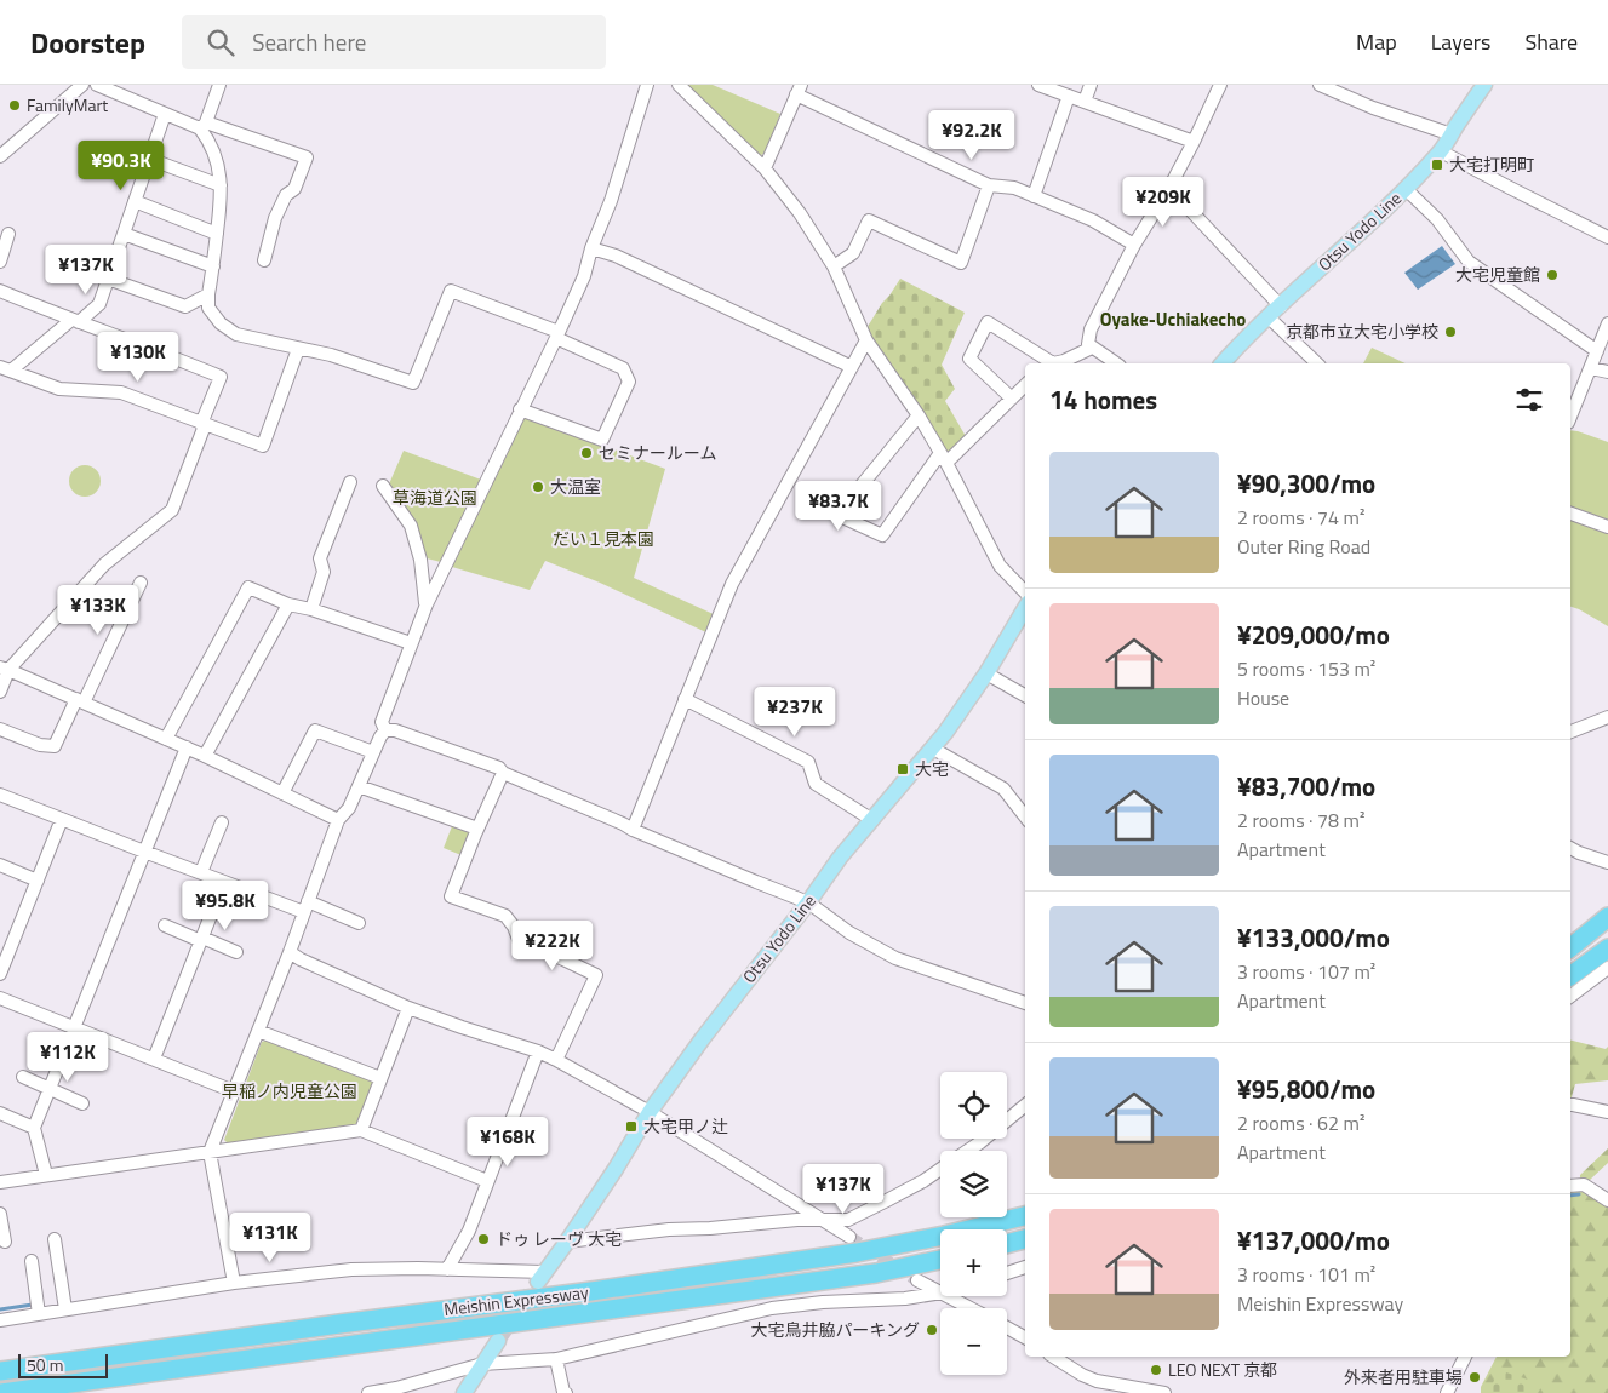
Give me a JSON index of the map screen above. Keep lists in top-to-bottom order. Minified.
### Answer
{"streets":{"highway":["Meishin Expressway"],"main road":["Otsu Yodo Line"]},"districts":["Oyake-Uchiakecho"],"parks":["草海道公園","だい１見本園","早稲ノ内児童公園"],"places":{"other":["FamilyMart","大宅児童館","京都市立大宅小学校","セミナールーム","大温室","ドゥ レーヴ 大宅","大宅鳥井脇パーキング","LEO NEXT 京都","外来者用駐車場"],"transit":["大宅打明町","大宅","大宅甲ノ辻"]},"scale_bar":"50 m","page":{"header":"Doorstep","search":"Search here","nav":["Map","Layers","Share"],"price":["¥92.2K","¥90.3K","¥209K","¥137K","¥130K","¥83.7K","¥133K","¥237K","¥95.8K","¥222K","¥112K","¥168K","¥137K","¥131K"],"heading":"14 homes","list":[{"name":"¥90,300/mo","note":"2 rooms · 74 m² · Outer Ring Road"},{"name":"¥209,000/mo","note":"5 rooms · 153 m² · House"},{"name":"¥83,700/mo","note":"2 rooms · 78 m² · Apartment"},{"name":"¥133,000/mo","note":"3 rooms · 107 m² · Apartment"},{"name":"¥95,800/mo","note":"2 rooms · 62 m² · Apartment"},{"name":"¥137,000/mo","note":"3 rooms · 101 m² · Meishin Expressway"}],"map_buttons":["+","−"],"scale":"50 m"}}
